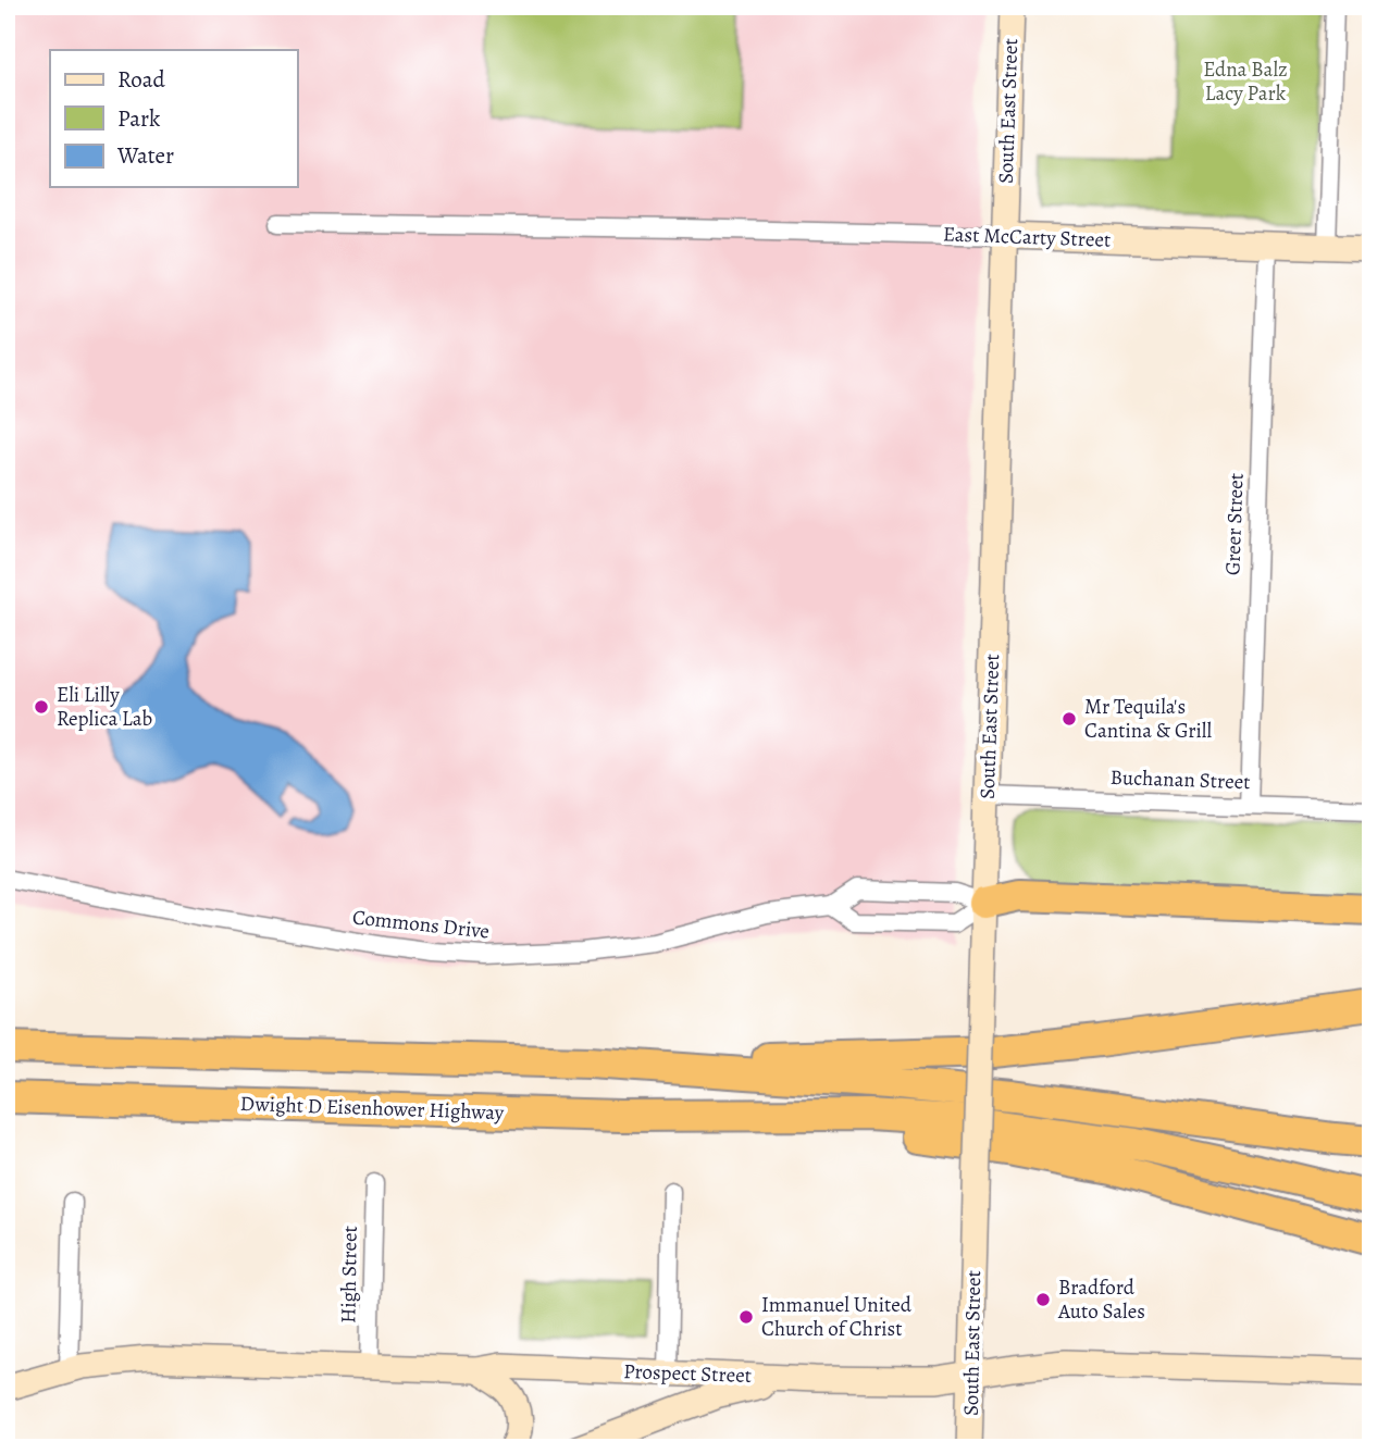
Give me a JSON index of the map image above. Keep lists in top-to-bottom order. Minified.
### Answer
{"streets":{"highway":["Dwight D Eisenhower Highway"],"main road":["South East Street","East McCarty Street","Prospect Street"],"street":["Greer Street","Buchanan Street","Commons Drive","High Street"]},"crossings":[["South East Street","East McCarty Street"],["South East Street","Buchanan Street"],["South East Street","Prospect Street"],["East McCarty Street","Greer Street"],["Greer Street","Buchanan Street"],["High Street","Prospect Street"]],"parks":["Edna Balz Lacy Park"],"places":["Eli Lilly Replica Lab","Mr Tequila's Cantina & Grill","Bradford Auto Sales","Immanuel United Church of Christ"],"legend":["Road","Park","Water"]}
